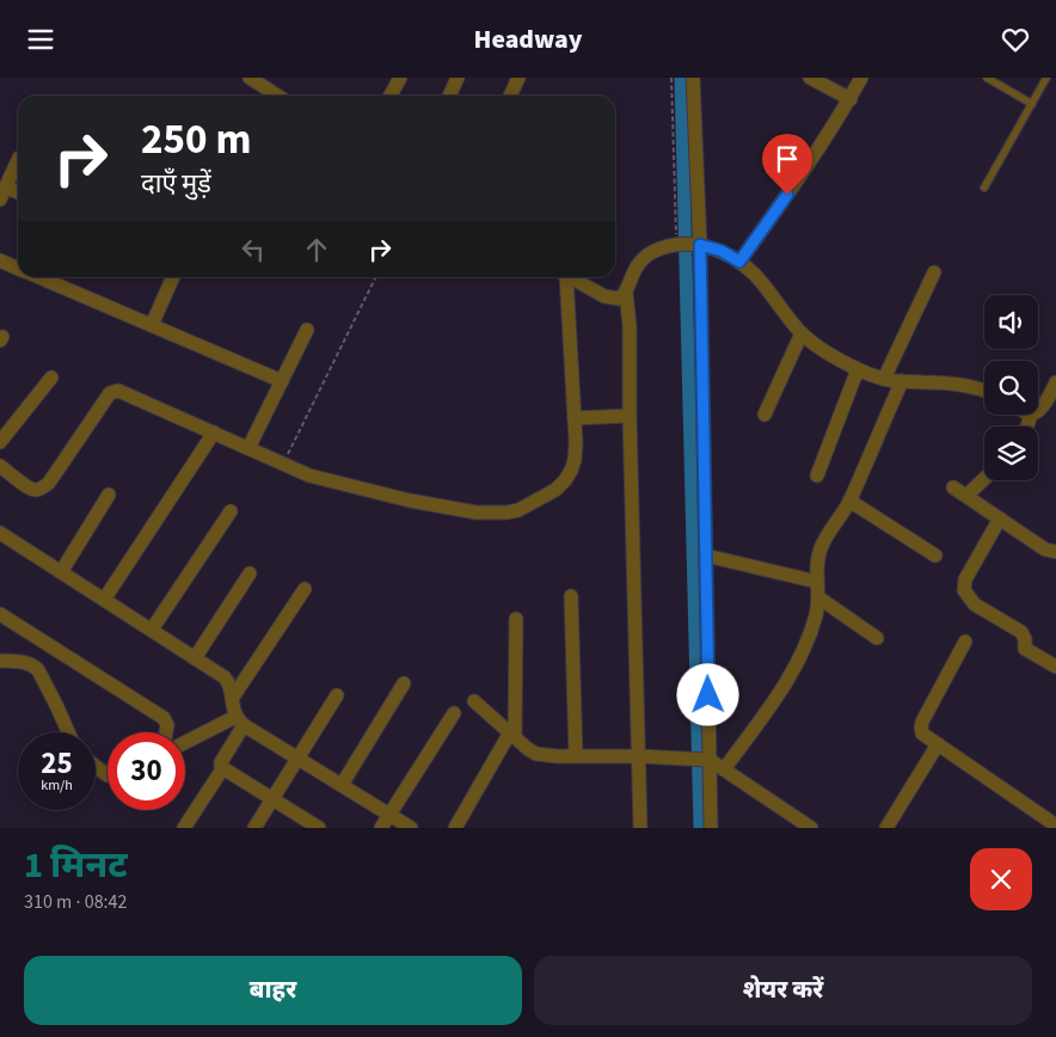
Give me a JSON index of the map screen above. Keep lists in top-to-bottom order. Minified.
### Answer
{"page":{"header":"Headway","turn":["250 m","दाएँ मुड़ें"],"speed":"25 km/h","limit":"30","heading":["1 मिनट","310 m · 08:42"],"buttons":["बाहर","शेयर करें"]}}
